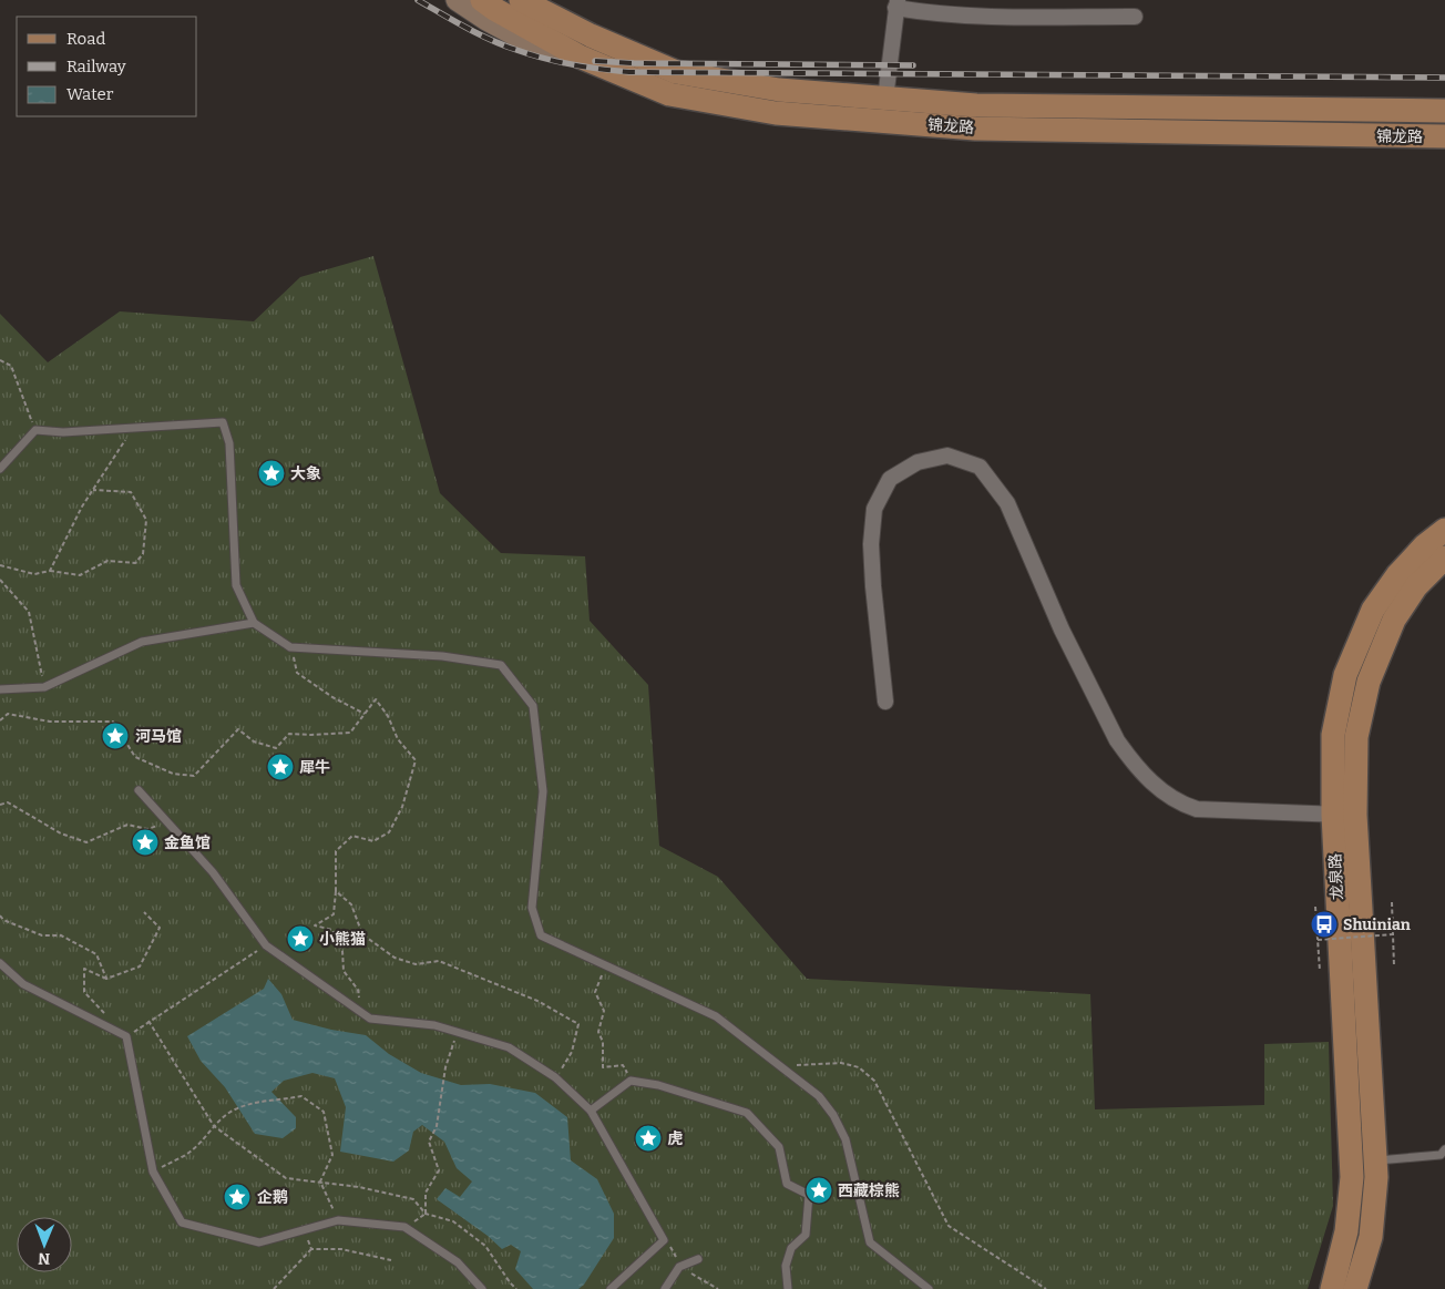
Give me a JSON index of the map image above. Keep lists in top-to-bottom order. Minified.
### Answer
{"streets":{"main road":["锦龙路","龙泉路"]},"places":{"place":["大象","河马馆","犀牛","金鱼馆","小熊猫","虎","西藏棕熊","企鹅"],"bus stop":["Shuinian"]},"legend":["Road","Railway","Water"],"north":"bottom"}
